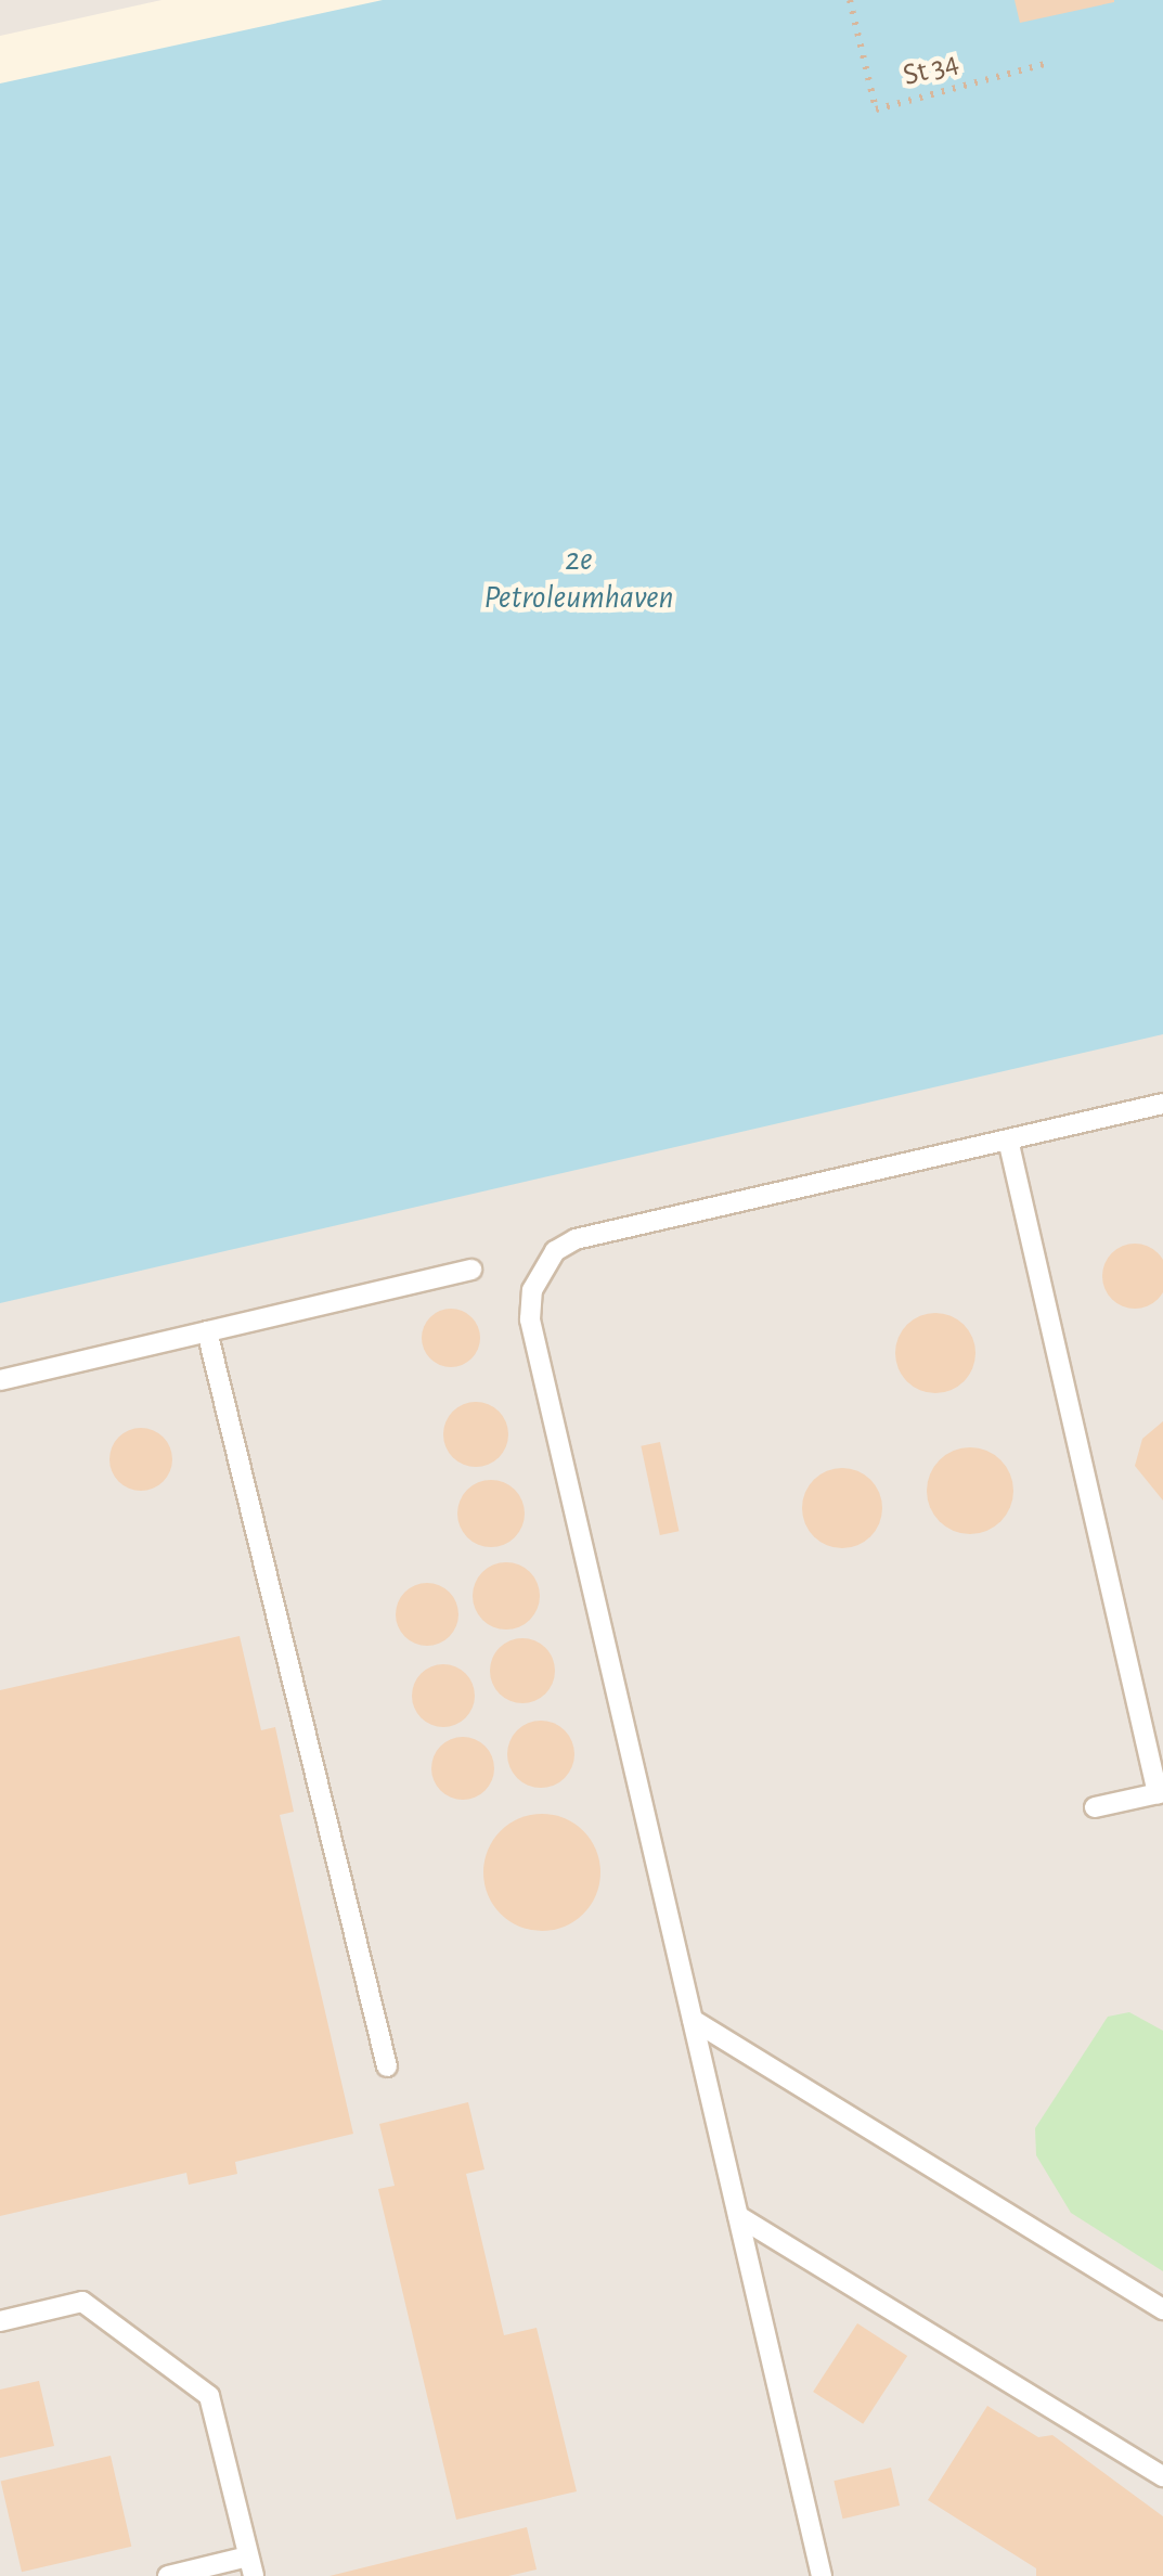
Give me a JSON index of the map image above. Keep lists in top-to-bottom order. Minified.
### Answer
{"streets":{"path":["St 34"]},"water":["2e Petroleumhaven"]}
